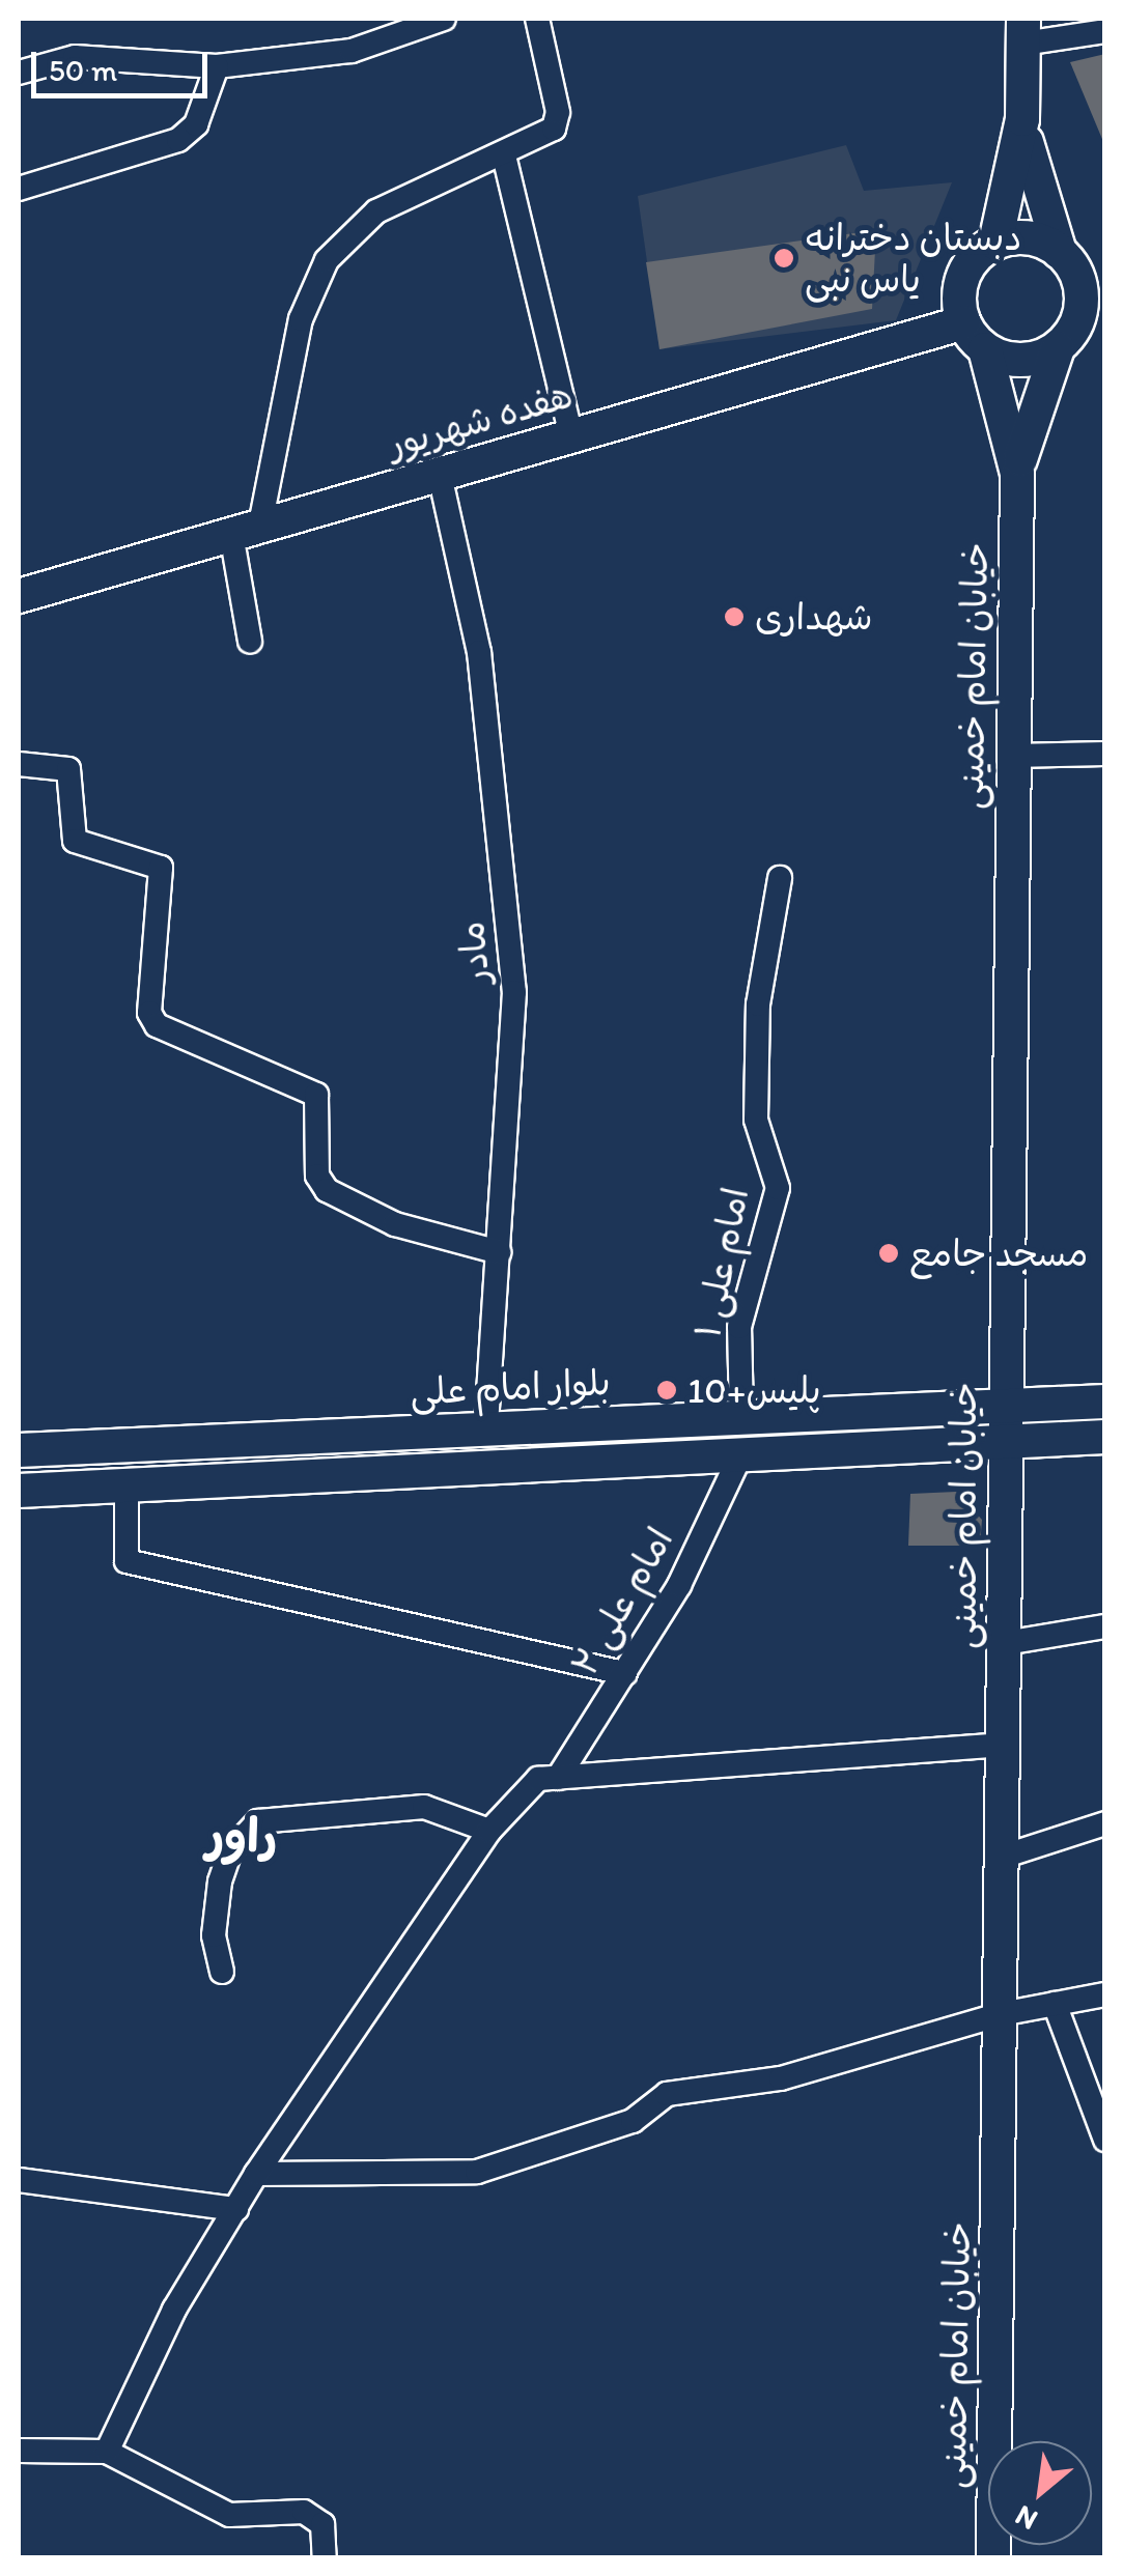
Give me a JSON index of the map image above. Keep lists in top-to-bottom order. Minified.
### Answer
{"streets":{"street":["هفده شهریور","خیابان امام خمینی","مادر","امام علی ۱","بلوار امام علی","امام علی ۲"]},"crossings":[["هفده شهریور","مادر"],["خیابان امام خمینی","بلوار امام علی"],["مادر","بلوار امام علی"],["امام علی ۱","بلوار امام علی"]],"districts":["راور"],"places":["دبستان دخترانه یاس نبی","شهداری","مسجد جامع","پلیس+10"],"scale_bar":"50 m","north":"bottom left"}
